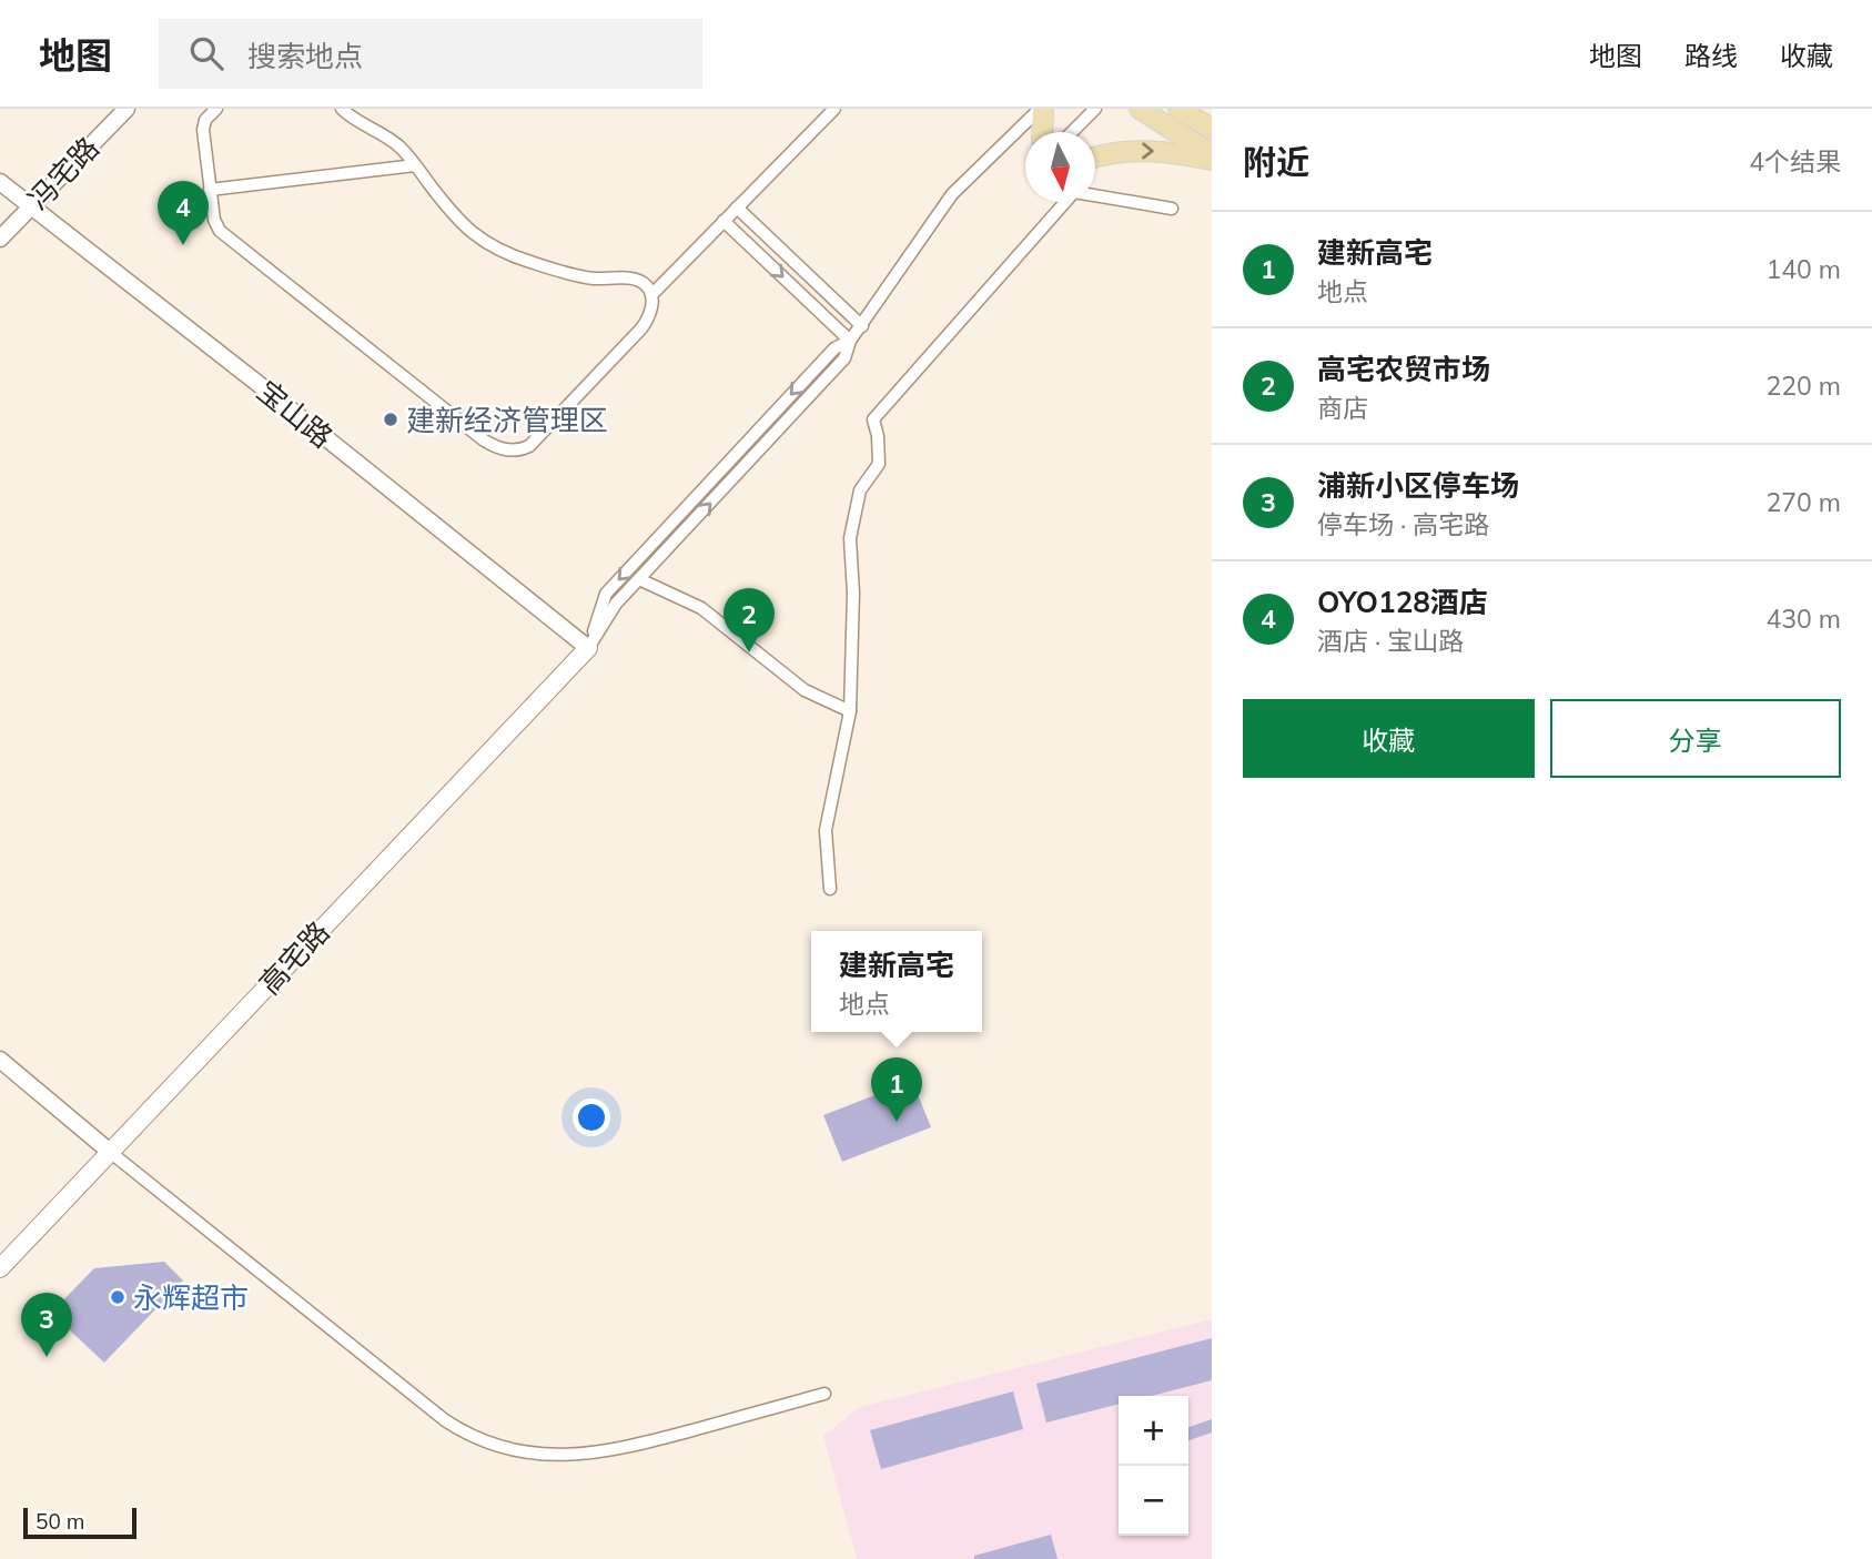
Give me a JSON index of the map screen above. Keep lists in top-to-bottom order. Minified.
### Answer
{"streets":{"main road":["高宅路"],"street":["冯宅路","宝山路"]},"crossings":[["冯宅路","宝山路"],["宝山路","高宅路"]],"places":["建新经济管理区","永辉超市"],"scale_bar":"50 m","north":"bottom","page":{"header":"地图","search":"搜索地点","nav":["地图","路线","收藏"],"heading":["附近","4个结果"],"pins":["4","2","1","3"],"list":[{"mark":"1","name":"建新高宅","note":"地点","value":"140 m"},{"mark":"2","name":"高宅农贸市场","note":"商店","value":"220 m"},{"mark":"3","name":"浦新小区停车场","note":"停车场 · 高宅路","value":"270 m"},{"mark":"4","name":"OYO128酒店","note":"酒店 · 宝山路","value":"430 m"}],"buttons":["收藏","分享"],"popup":["建新高宅","地点"],"map_buttons":["+","−"],"scale":"50 m"}}
